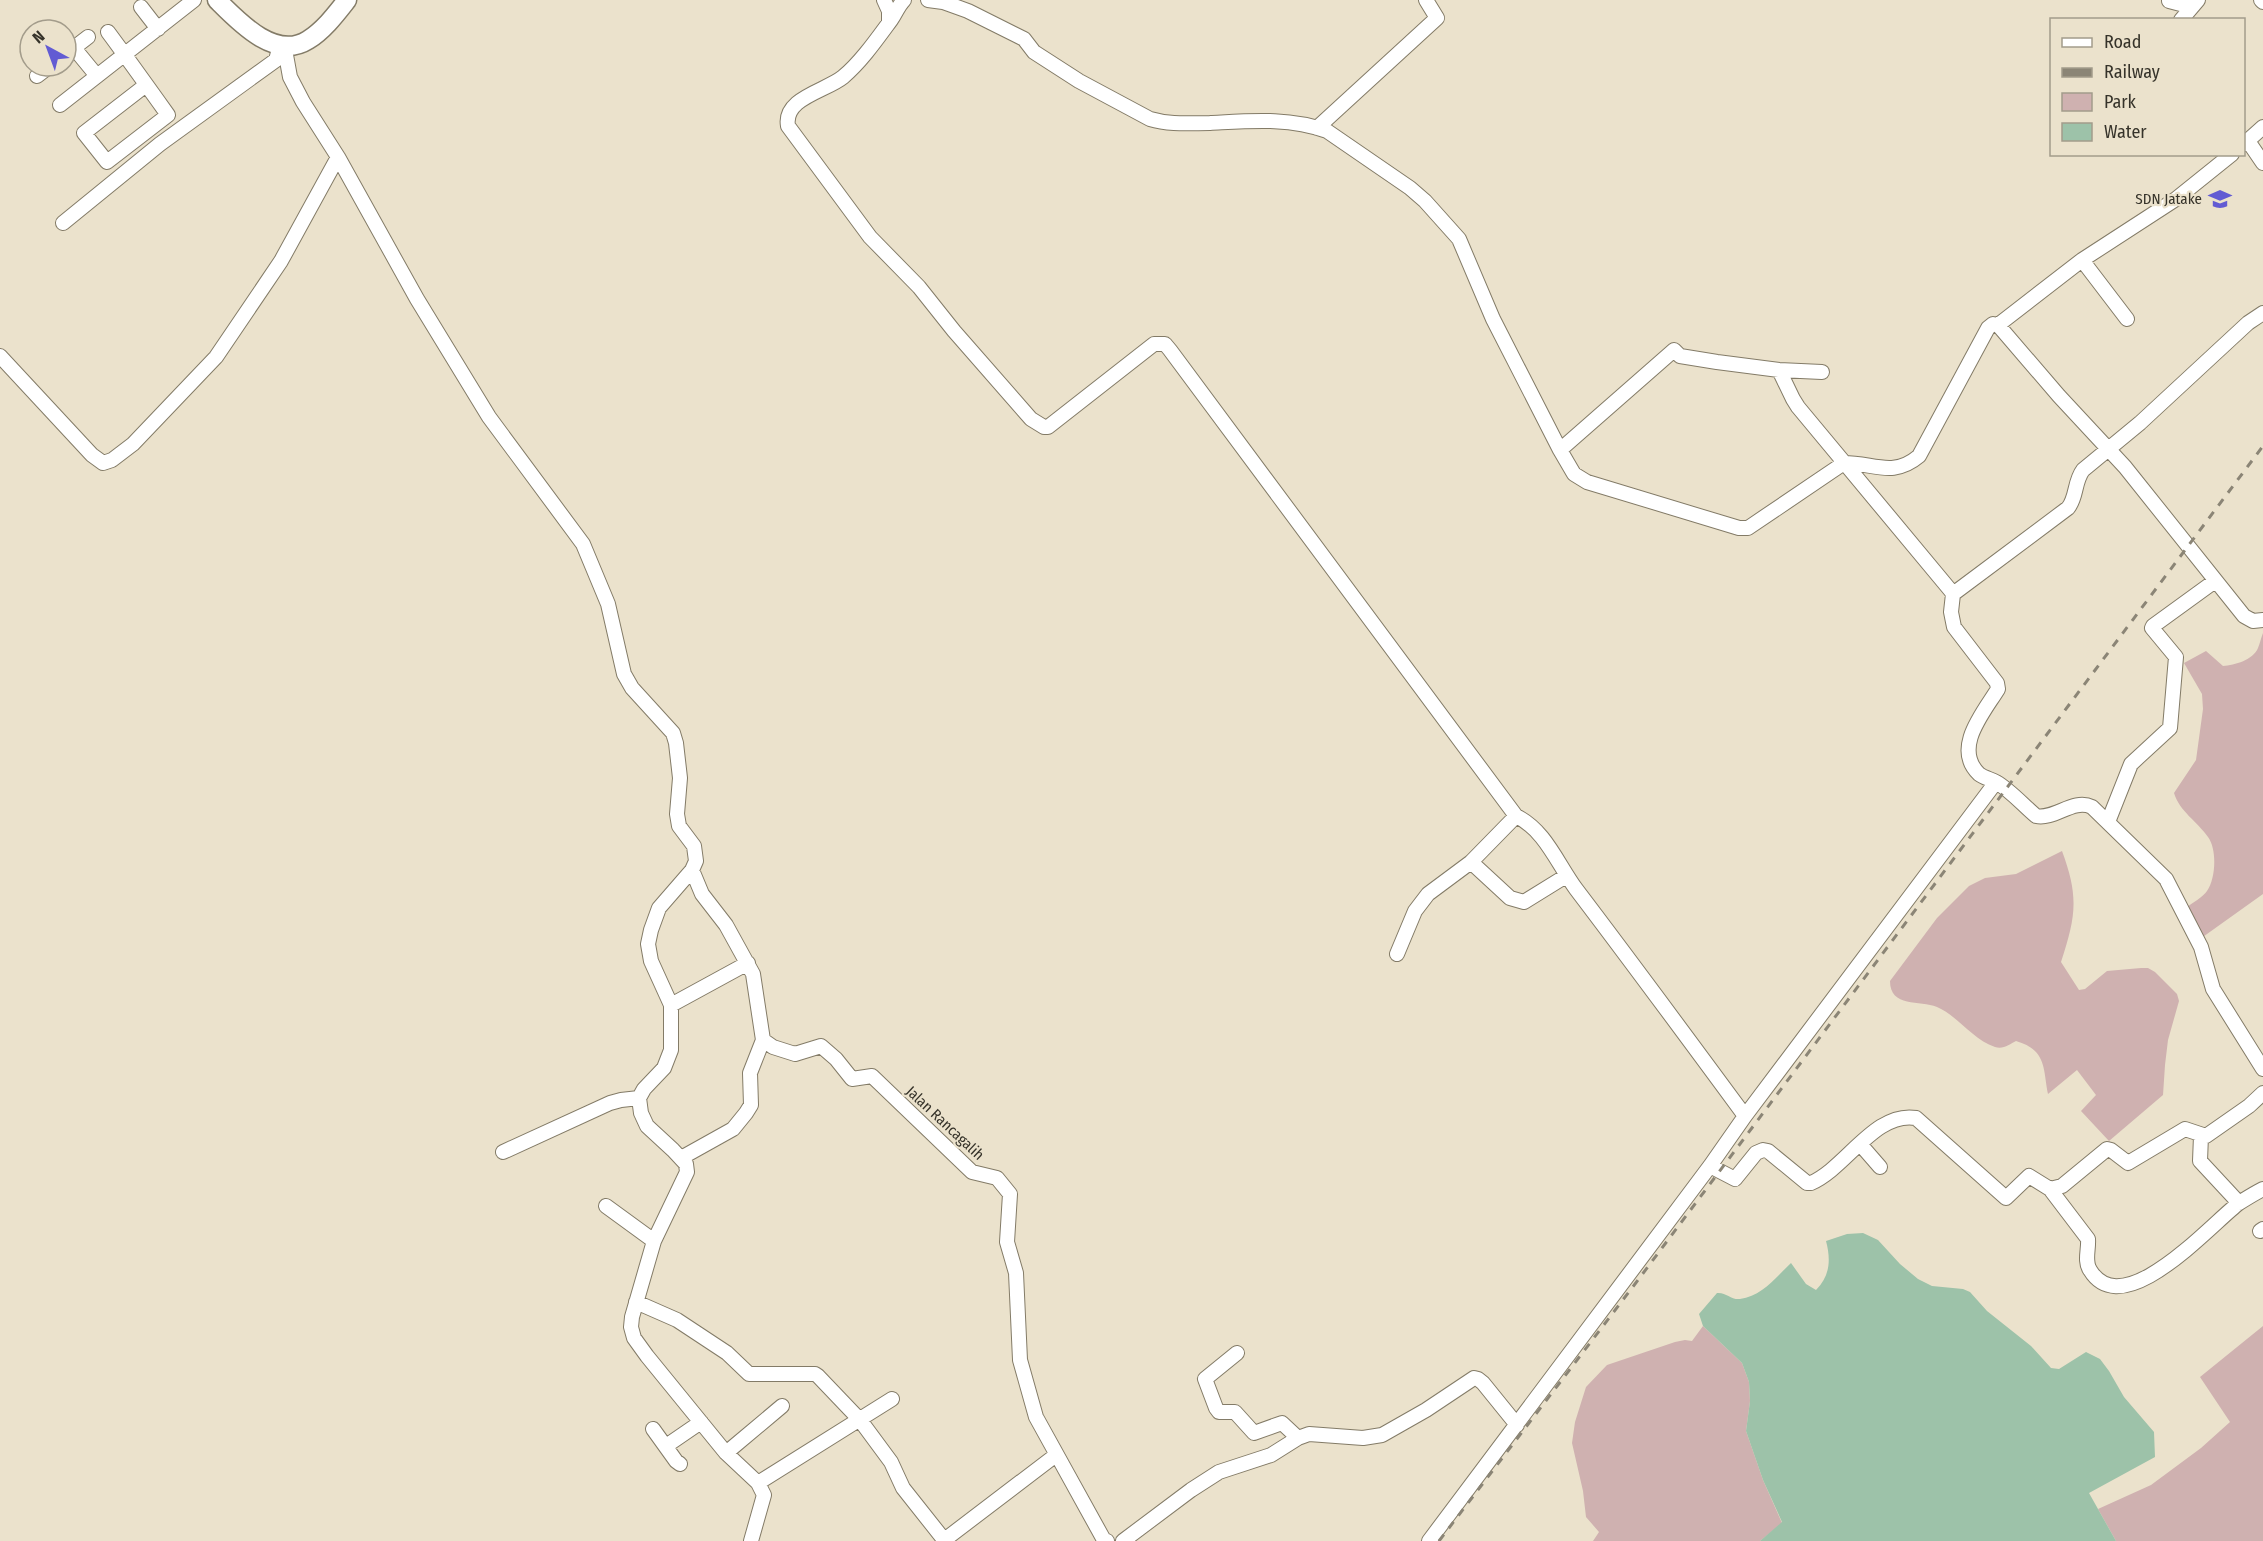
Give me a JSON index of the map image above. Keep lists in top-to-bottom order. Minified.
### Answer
{"streets":{"street":["Jalan Rancagalih"]},"places":{"school or university":["SDN Jatake"]},"legend":["Road","Railway","Park","Water"],"north":"top left"}
